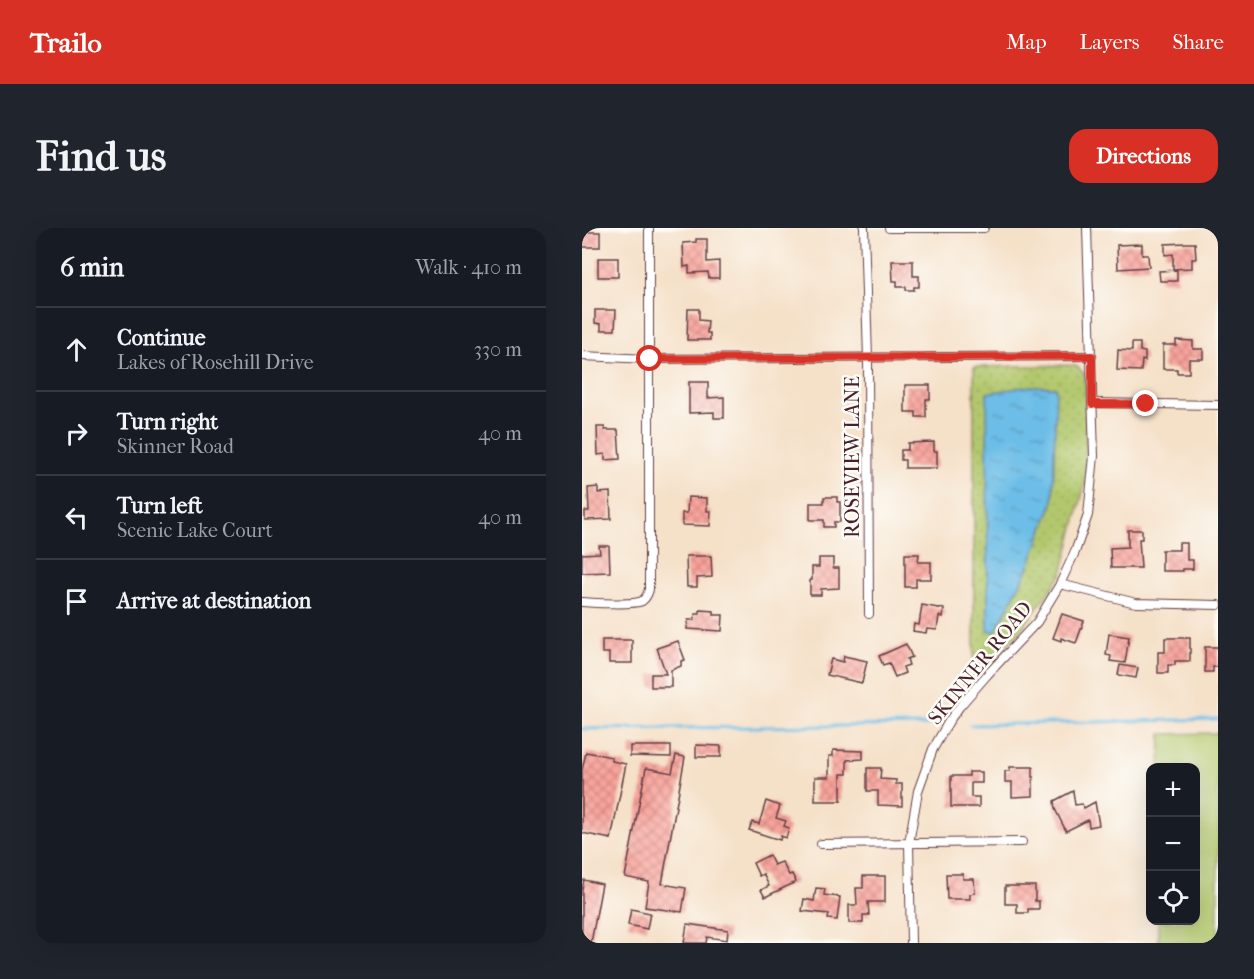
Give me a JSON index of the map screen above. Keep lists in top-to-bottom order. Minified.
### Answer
{"streets":{"street":["ROSEVIEW LANE","SKINNER ROAD"]},"page":{"header":"Trailo","nav":["Map","Layers","Share"],"buttons":"Directions","title":"Find us","heading":["6 min","Walk · 410 m"],"list":[["Continue","Lakes of Rosehill Drive","330 m"],["Turn right","Skinner Road","40 m"],["Turn left","Scenic Lake Court","40 m"],"Arrive at destination"],"map_buttons":["+","−"]}}
